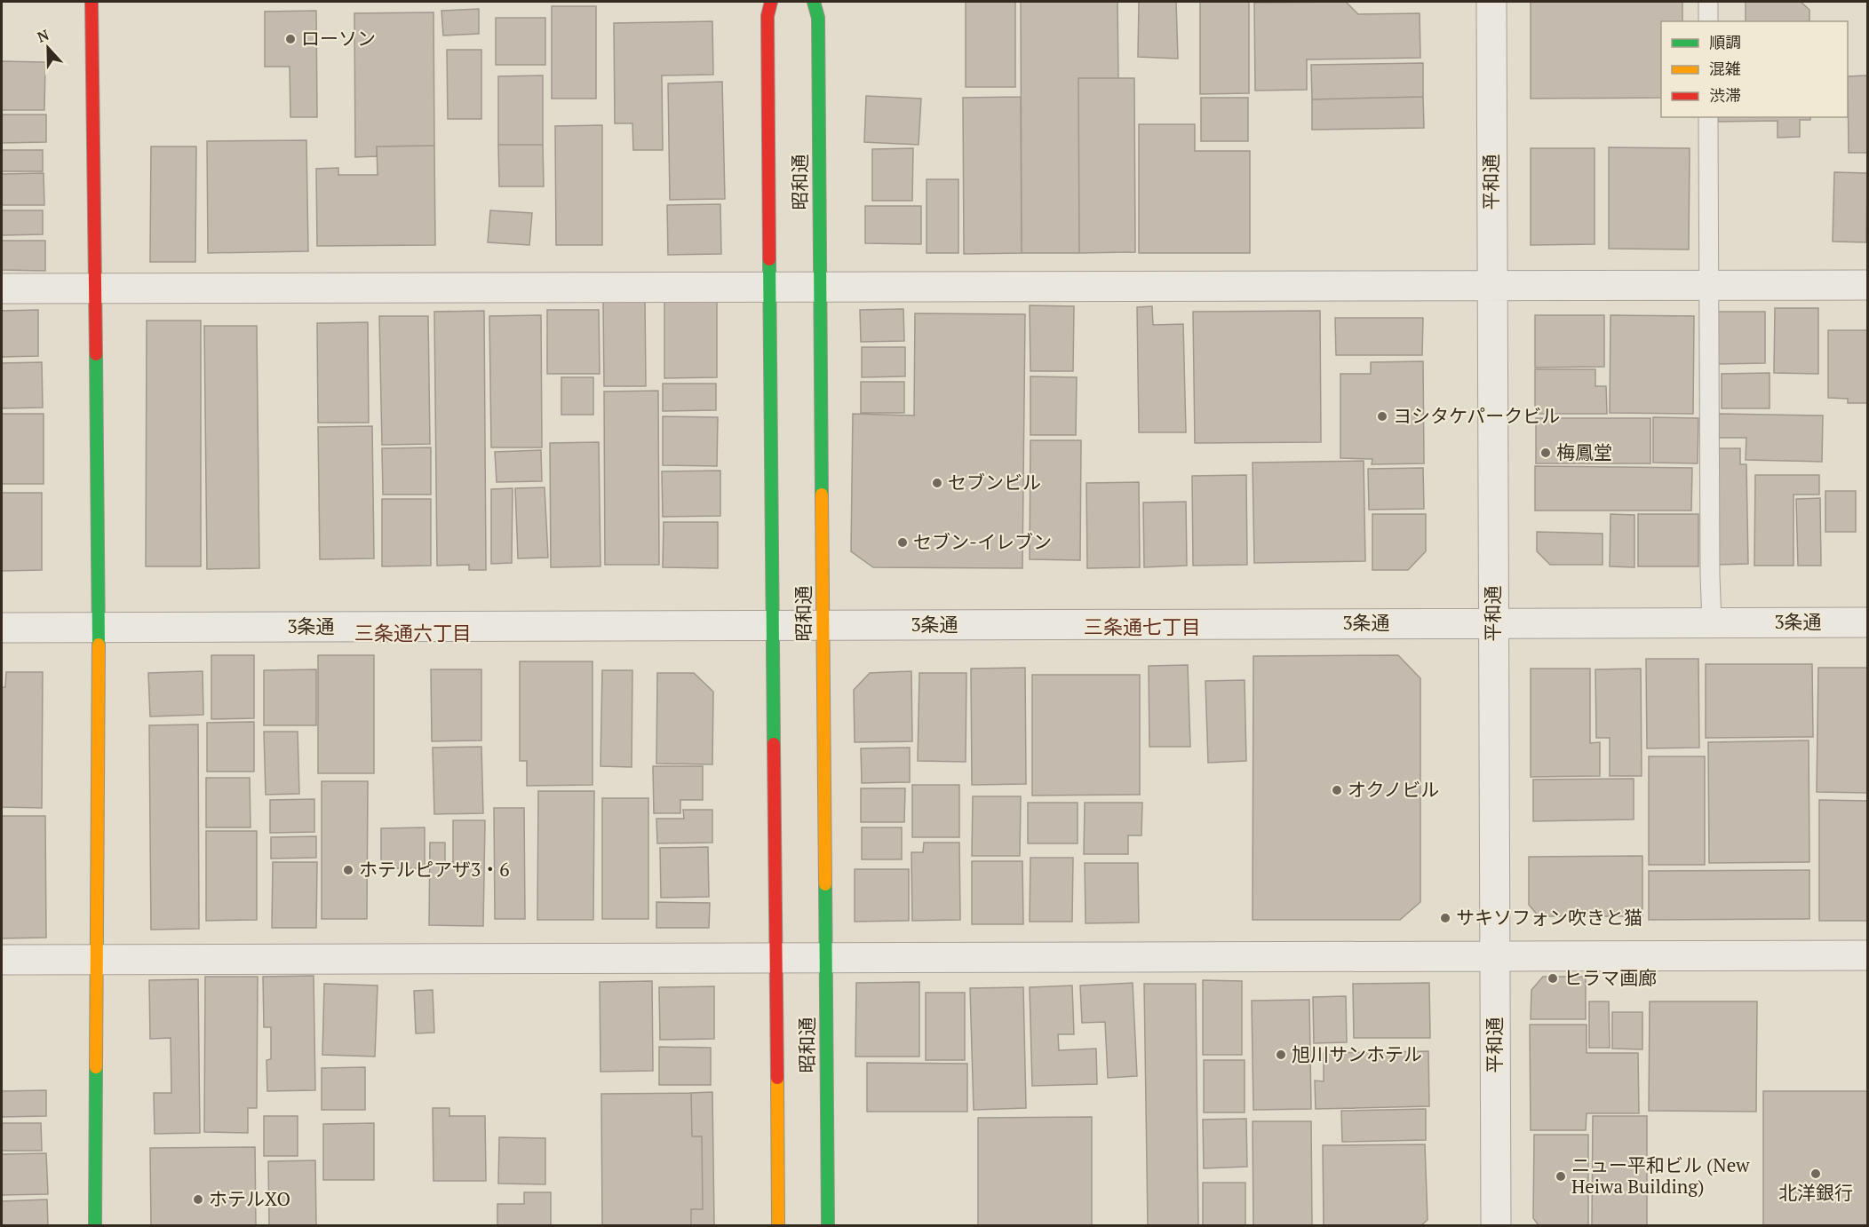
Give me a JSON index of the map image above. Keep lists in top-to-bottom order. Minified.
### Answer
{"streets":{"street":["昭和通","平和通","3条通"]},"crossings":[["昭和通","3条通"],["平和通","3条通"]],"districts":["三条通七丁目","三条通六丁目"],"places":["ローソン","ヨシタケパークビル","梅鳳堂","セブンビル","セブン-イレブン","オクノビル","ホテルピアザ3・6","サキソフォン吹きと猫","ヒラマ画廊","旭川サンホテル","北洋銀行","ニュー平和ビル (New Heiwa Building)","ホテルXO"],"legend":["順調","混雑","渋滞"],"north":"top"}
